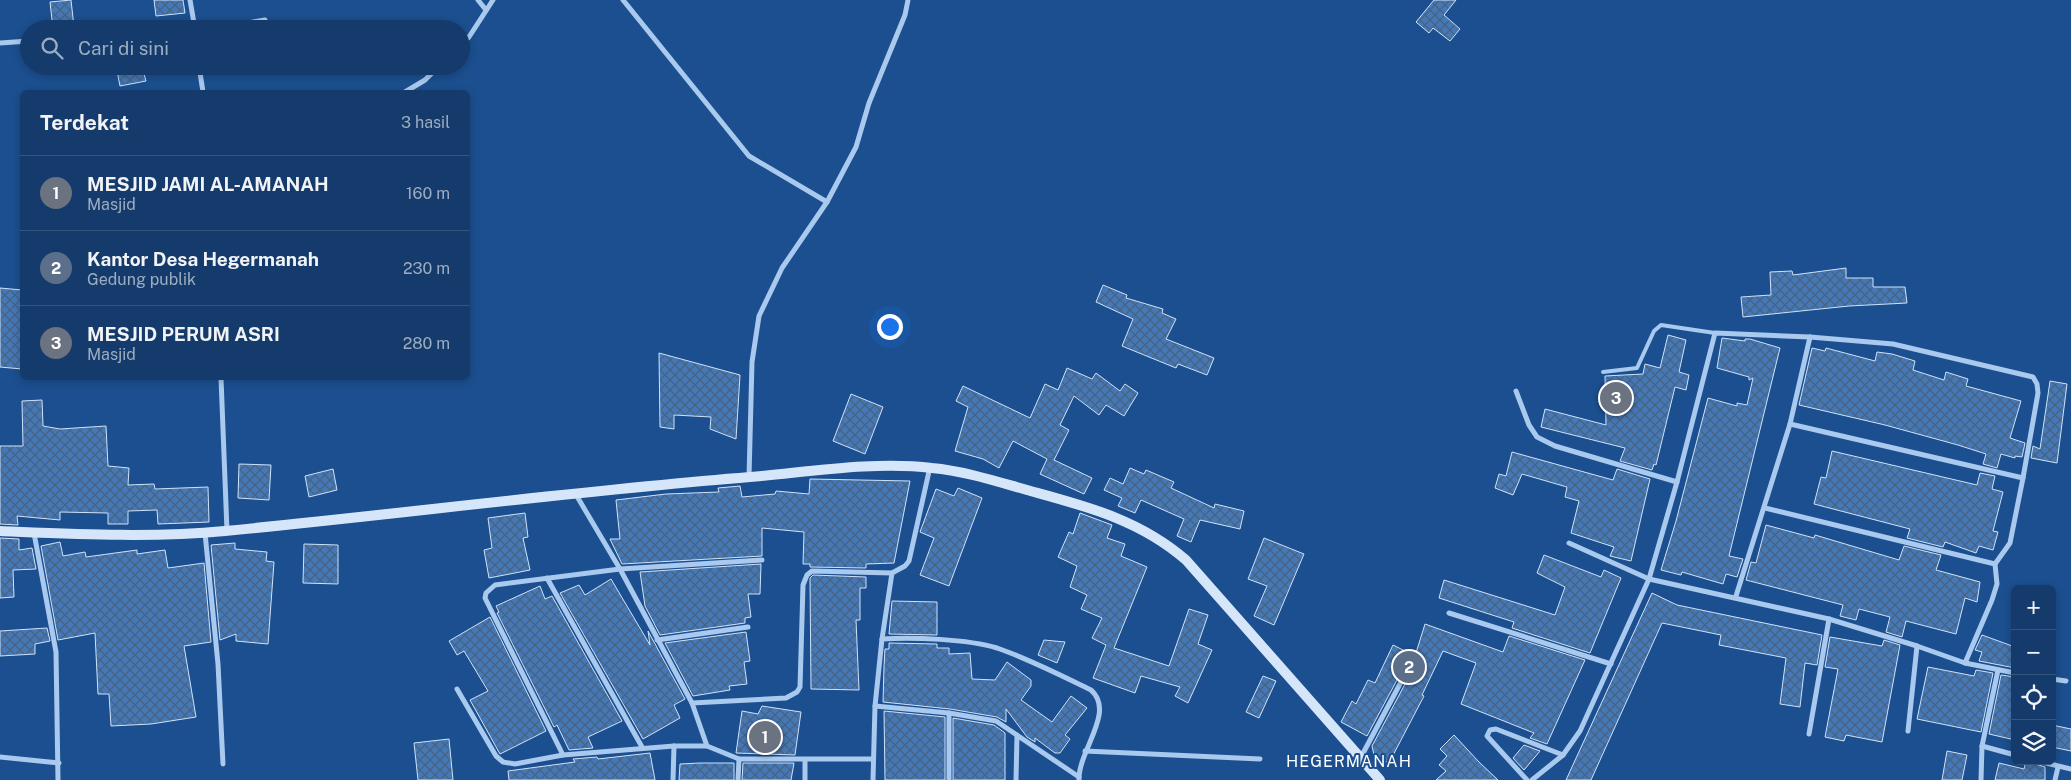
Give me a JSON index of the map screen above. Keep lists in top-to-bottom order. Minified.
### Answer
{"districts":["HEGERMANAH"],"page":{"search":"Cari di sini","heading":["Terdekat","3 hasil"],"list":[{"mark":"1","name":"MESJID JAMI AL-AMANAH","note":"Masjid","value":"160 m"},{"mark":"2","name":"Kantor Desa Hegermanah","note":"Gedung publik","value":"230 m"},{"mark":"3","name":"MESJID PERUM ASRI","note":"Masjid","value":"280 m"}],"pins":["3","2","1"],"map_buttons":["+","−"]}}
